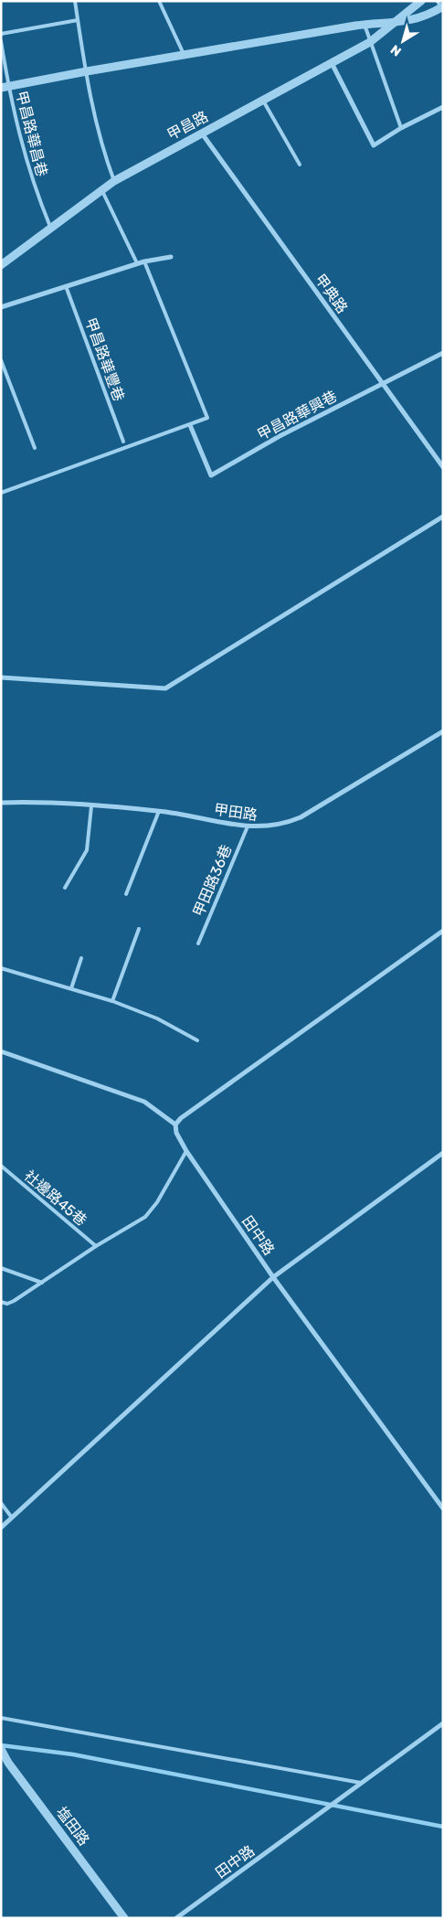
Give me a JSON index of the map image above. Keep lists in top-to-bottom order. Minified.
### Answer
{"streets":{"street":["甲昌路","甲典路","甲昌路華興巷","甲田路","田中路","塩田路"],"lane":["甲昌路華昌巷","甲昌路華豐巷","甲田路36巷","社邊路45巷"]},"crossings":[["甲昌路","甲昌路華昌巷"],["甲昌路","甲典路"],["甲典路","甲昌路華興巷"],["甲田路","甲田路36巷"]],"north":"bottom left"}
